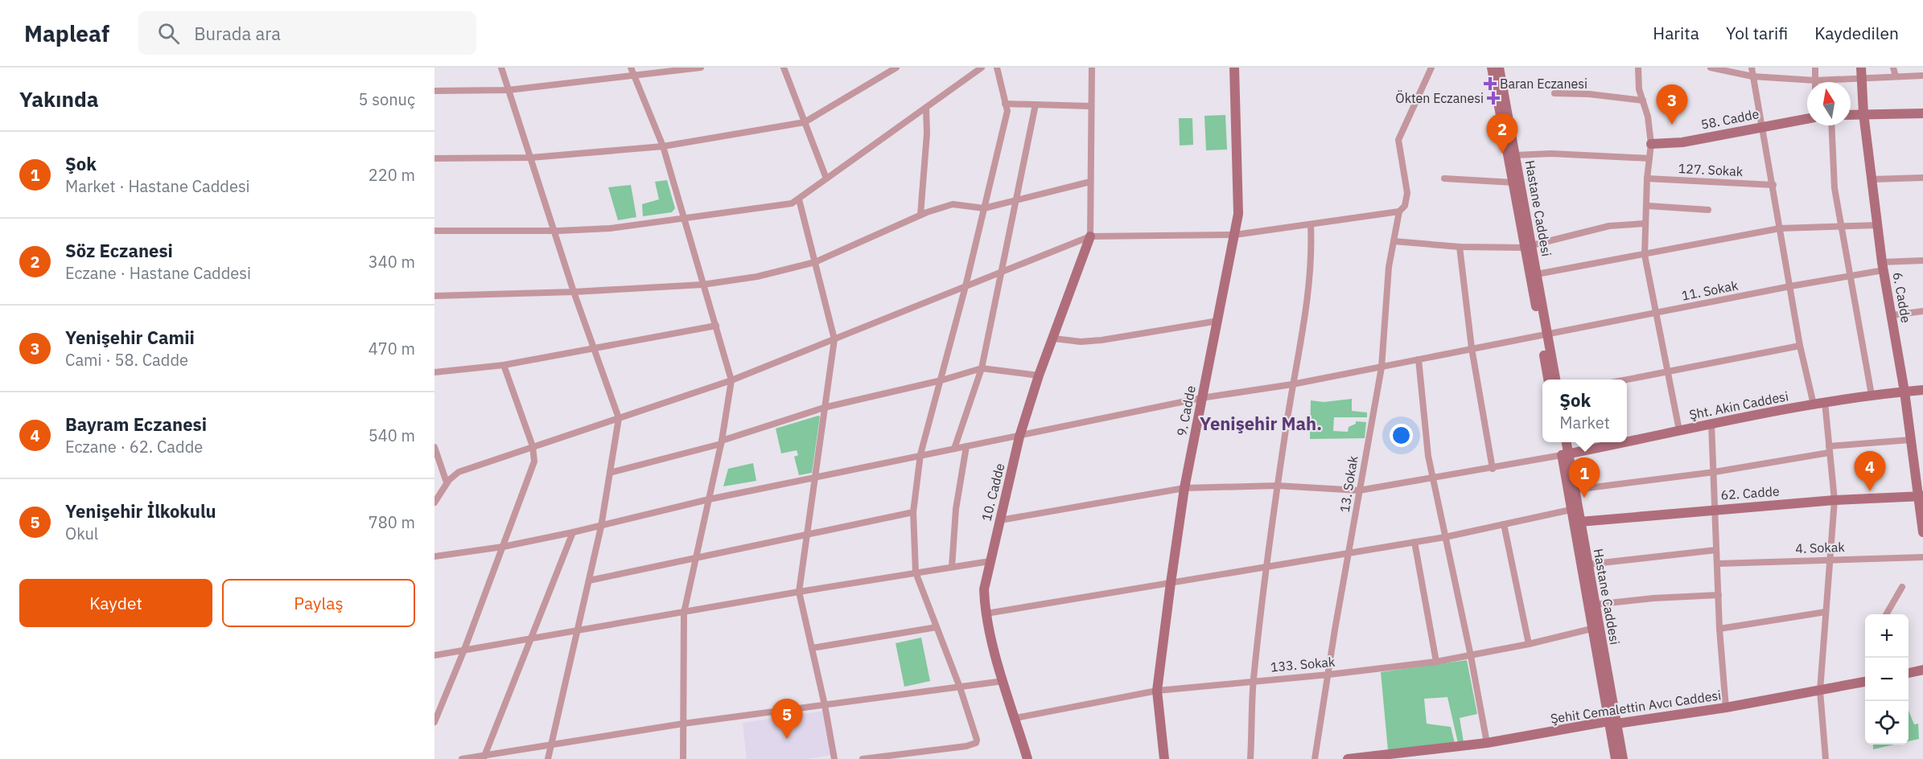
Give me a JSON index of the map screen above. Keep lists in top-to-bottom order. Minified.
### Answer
{"streets":{"street":["58. Cadde","127. Sokak","Hastane Caddesi","11. Sokak","6. Cadde","Şht. Akin Caddesi","9. Cadde","13. Sokak","10. Cadde","62. Cadde","4. Sokak","133. Sokak","Şehit Cemalettin Avcı Caddesi"]},"crossings":[["Hastane Caddesi","11. Sokak"],["Hastane Caddesi","Şht. Akin Caddesi"],["Hastane Caddesi","62. Cadde"],["Hastane Caddesi","133. Sokak"],["Hastane Caddesi","Şehit Cemalettin Avcı Caddesi"],["11. Sokak","6. Cadde"],["11. Sokak","9. Cadde"],["11. Sokak","13. Sokak"],["11. Sokak","10. Cadde"],["6. Cadde","Şht. Akin Caddesi"],["6. Cadde","62. Cadde"],["9. Cadde","133. Sokak"],["13. Sokak","133. Sokak"],["10. Cadde","133. Sokak"]],"districts":["Yenişehir Mah."],"places":{"health":["Baran Eczanesi","Ökten Eczanesi"]},"north":"top","page":{"header":"Mapleaf","search":"Burada ara","nav":["Harita","Yol tarifi","Kaydedilen"],"heading":["Yakında","5 sonuç"],"pins":["3","2","4","1","5"],"list":[{"mark":"1","name":"Şok","note":"Market · Hastane Caddesi","value":"220 m"},{"mark":"2","name":"Söz Eczanesi","note":"Eczane · Hastane Caddesi","value":"340 m"},{"mark":"3","name":"Yenişehir Camii","note":"Cami · 58. Cadde","value":"470 m"},{"mark":"4","name":"Bayram Eczanesi","note":"Eczane · 62. Cadde","value":"540 m"},{"mark":"5","name":"Yenişehir İlkokulu","note":"Okul","value":"780 m"}],"popup":["Şok","Market"],"buttons":["Kaydet","Paylaş"],"map_buttons":["+","−"]}}
